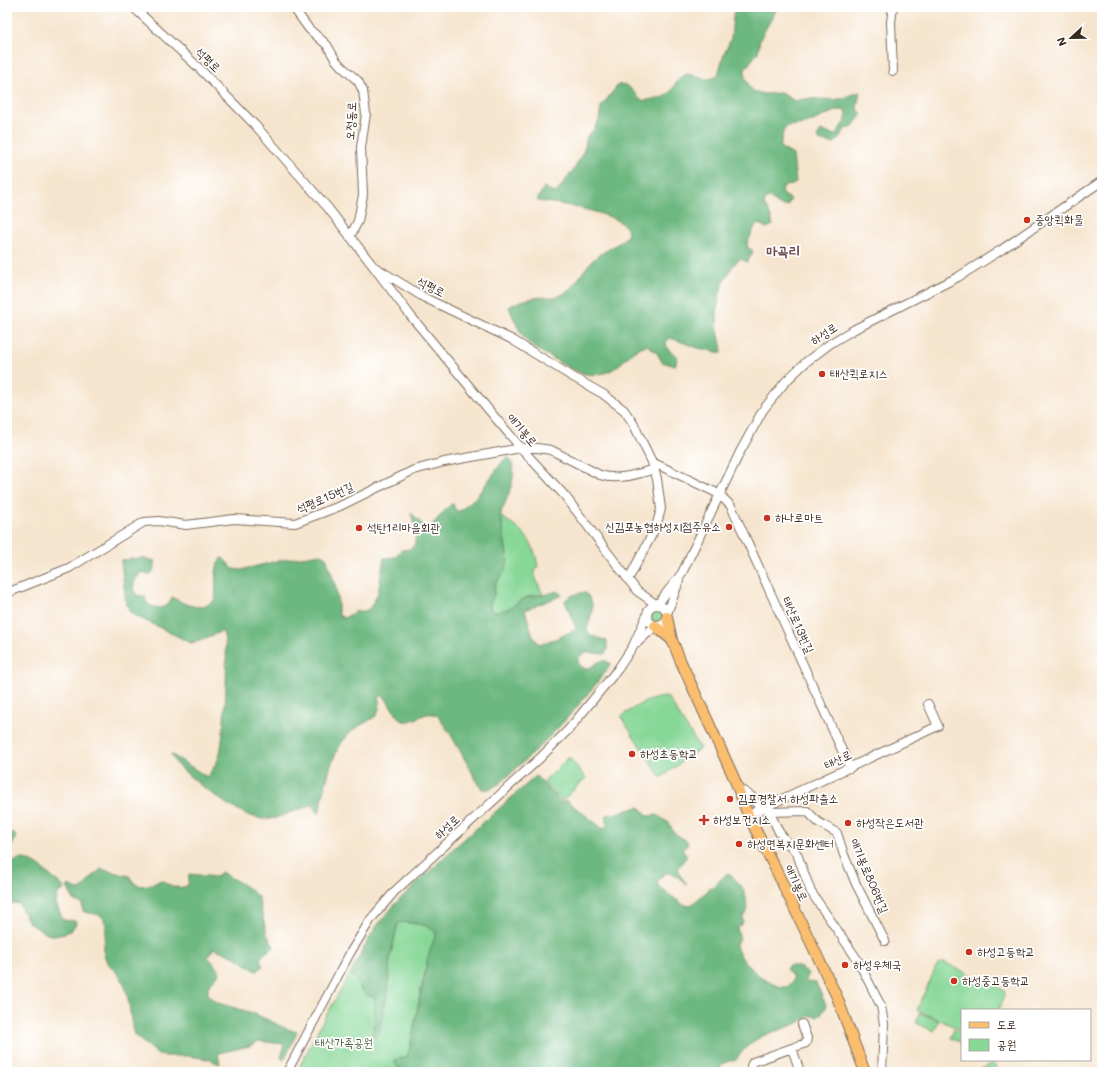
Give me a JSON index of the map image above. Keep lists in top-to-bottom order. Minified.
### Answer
{"streets":{"main road":["애기봉로"],"street":["석평로","오정동로","하성로","석평로15번길","태산로13번길","태산로","애기봉로806번길"]},"crossings":[["석평로","오정동로"],["석평로","애기봉로"],["석평로","석평로15번길"],["석평로","태산로13번길"],["하성로","애기봉로"],["하성로","태산로13번길"],["애기봉로","석평로15번길"],["애기봉로","태산로"],["석평로15번길","태산로13번길"],["태산로13번길","태산로"],["태산로","애기봉로806번길"]],"districts":["마곡리"],"parks":["태산가족공원"],"places":{"other":["중앙퀵화물","태산퀵로지스","하나로마트","신김포농협하성지점주유소","석탄1리마을회관","하성초등학교","김포경찰서 하성파출소","하성작은도서관","하성면복지문화센터","하성고등학교","하성우체국","하성중고등학교"],"health":["하성보건지소"]},"legend":["도로","공원"],"north":"left"}
